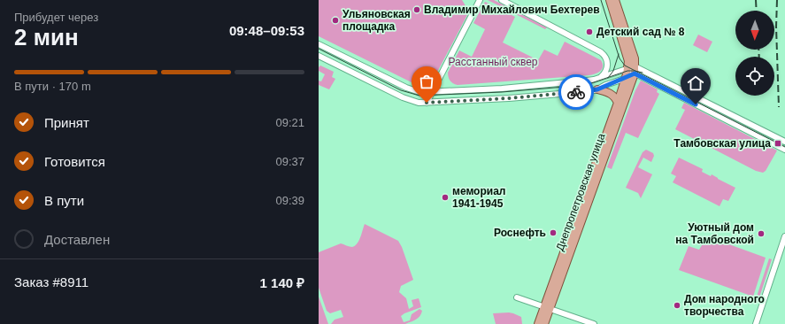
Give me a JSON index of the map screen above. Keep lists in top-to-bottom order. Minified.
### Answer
{"streets":{"main road":["Днепропетровская улица"]},"parks":["Расстанный сквер"],"places":{"other":["Владимир Михайлович Бехтерев","Ульяновская площадка","Детский сад № 8","мемориал 1941-1945","Роснефть","Уютный дом на Тамбовской","Дом народного творчества"],"transit":["Тамбовская улица"]},"north":"bottom","page":{"heading":["2 мин","Прибудет через","09:48–09:53"],"panel":["Заказ #8911","1 140 ₽"],"bar":"В пути · 170 m","list":[["Принят","09:21"],["Готовится","09:37"],["В пути","09:39"],"Доставлен"]}}
